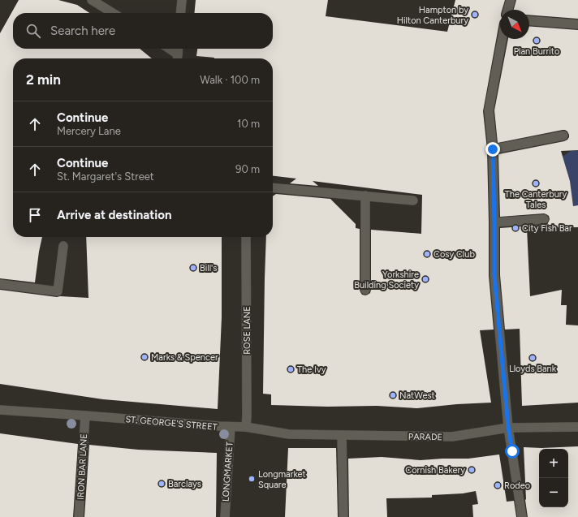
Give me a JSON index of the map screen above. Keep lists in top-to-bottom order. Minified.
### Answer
{"streets":{"street":["ROSE LANE","ST. GEORGE'S STREET","PARADE","IRON BAR LANE","LONGMARKET"]},"crossings":[["ROSE LANE","ST. GEORGE'S STREET"],["ST. GEORGE'S STREET","PARADE"],["ST. GEORGE'S STREET","IRON BAR LANE"],["ST. GEORGE'S STREET","LONGMARKET"]],"places":["Hampton by Hilton Canterbury","Plan Burrito","The Canterbury Tales","City Fish Bar","Cosy Club","Bill's","Yorkshire Building Society","Marks & Spencer","Lloyds Bank","The Ivy","NatWest","Cornish Bakery","Longmarket Square","Barclays","Rodeo"],"north":"bottom right","page":{"search":"Search here","heading":["2 min","Walk · 100 m"],"list":[["Continue","Mercery Lane","10 m"],["Continue","St. Margaret's Street","90 m"],"Arrive at destination"],"map_buttons":["+","−"]}}
